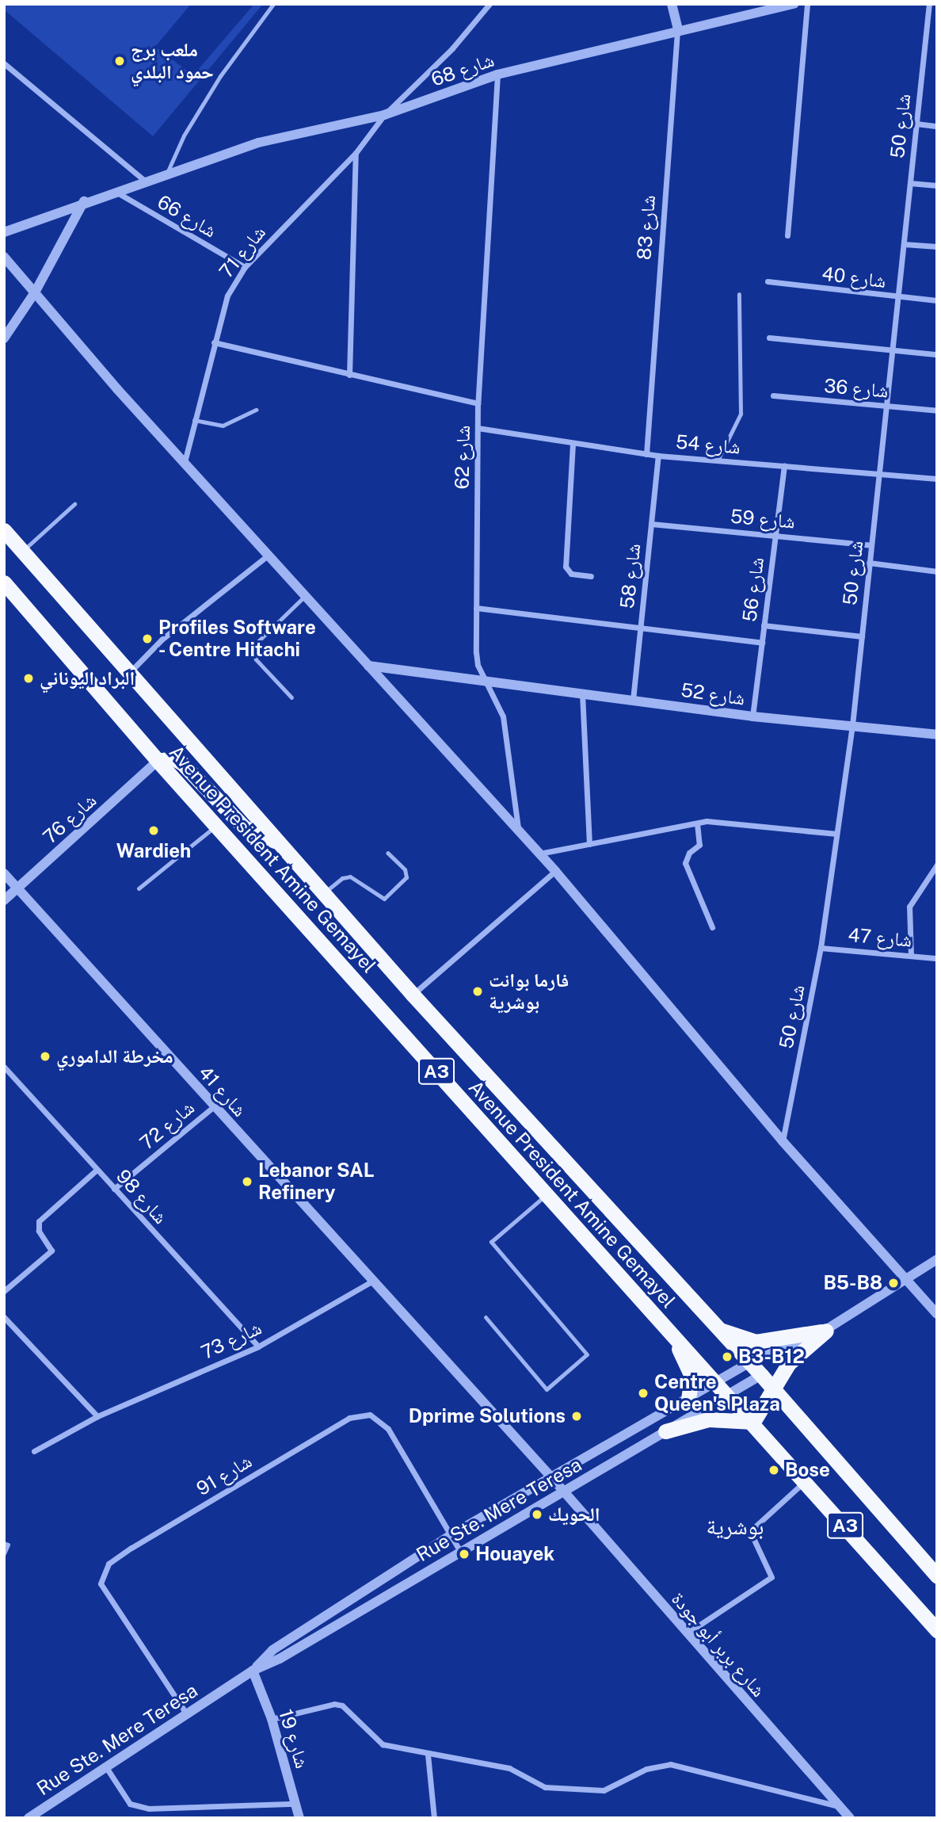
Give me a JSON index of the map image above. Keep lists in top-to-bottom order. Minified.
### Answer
{"streets":{"highway":["Avenue President Amine Gemayel","A3"],"street":["شارع 68","شارع 50","شارع 66","شارع 83","شارع 71","شارع 40","شارع 36","شارع 54","شارع 62","شارع 59","شارع 58","شارع 56","شارع 52","شارع 76","شارع 47","شارع 41","شارع 72","شارع 98","شارع 73","شارع 91","Rue Ste. Mere Teresa","شارع بربر أبو جودة","شارع 19"]},"crossings":[["شارع 68","شارع 66"],["شارع 68","شارع 83"],["شارع 68","شارع 71"],["شارع 68","شارع 62"],["شارع 50","شارع 40"],["شارع 50","شارع 36"],["شارع 50","شارع 54"],["شارع 50","شارع 59"],["شارع 50","شارع 52"],["شارع 50","شارع 47"],["شارع 66","شارع 71"],["شارع 83","شارع 54"],["شارع 54","شارع 62"],["شارع 54","شارع 58"],["شارع 54","شارع 56"],["شارع 62","شارع 52"],["شارع 59","شارع 58"],["شارع 59","شارع 56"],["شارع 58","شارع 52"],["شارع 56","شارع 52"],["شارع 76","Avenue President Amine Gemayel"],["شارع 76","شارع 41"],["Avenue President Amine Gemayel","A3"],["Avenue President Amine Gemayel","Rue Ste. Mere Teresa"],["شارع 41","شارع 72"],["شارع 41","شارع 73"],["شارع 41","Rue Ste. Mere Teresa"],["شارع 41","شارع بربر أبو جودة"],["شارع 72","شارع 98"],["شارع 98","شارع 73"],["شارع 91","Rue Ste. Mere Teresa"],["Rue Ste. Mere Teresa","شارع بربر أبو جودة"],["Rue Ste. Mere Teresa","شارع 19"]],"districts":["بوشرية"],"places":["ملعب برج حمود البلدي","Profiles Software - Centre Hitachi","البراد اليوناني","Wardieh","فارما بوانت بوشرية","مخرطة الداموري","Lebanor SAL Refinery","B5-B8","B3-B12","Centre Queen's Plaza","Dprime Solutions","Bose","الحويك","Houayek"]}
